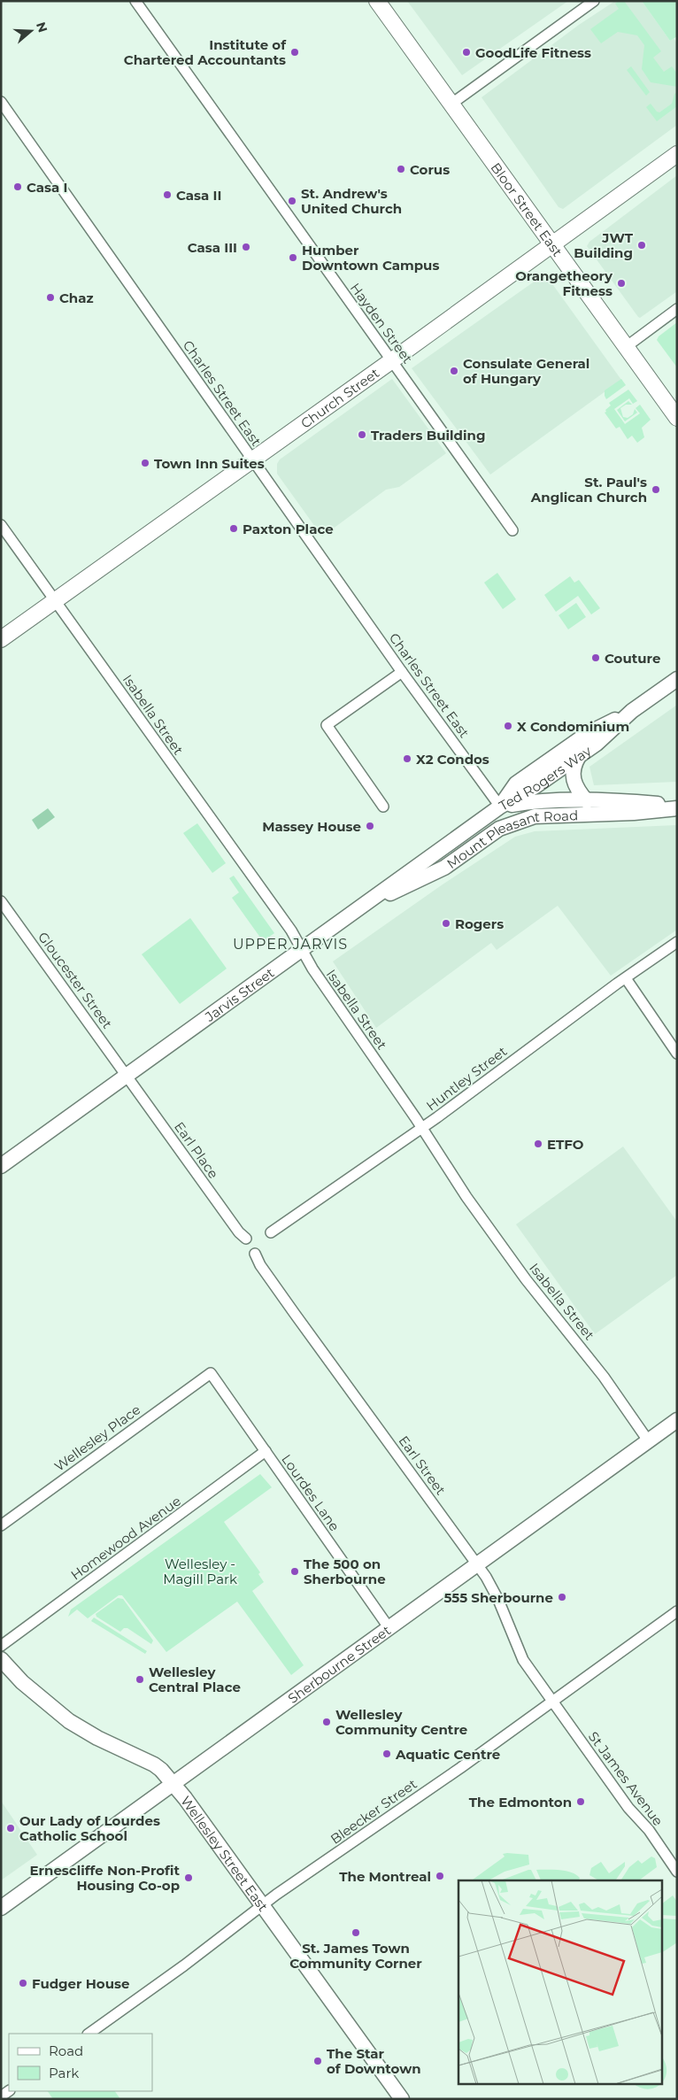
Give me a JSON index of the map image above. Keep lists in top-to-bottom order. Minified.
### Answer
{"streets":{"main road":["Bloor Street East","Church Street","Ted Rogers Way","Mount Pleasant Road","Jarvis Street","Sherbourne Street","Wellesley Street East"],"street":["Hayden Street","Charles Street East","Isabella Street","Gloucester Street","Huntley Street","Earl Place","Wellesley Place","Earl Street","Lourdes Lane","Homewood Avenue","St James Avenue","Bleecker Street"]},"crossings":[["Bloor Street East","Church Street"],["Hayden Street","Church Street"],["Charles Street East","Church Street"],["Charles Street East","Ted Rogers Way"],["Charles Street East","Mount Pleasant Road"],["Charles Street East","Jarvis Street"],["Church Street","Isabella Street"],["Isabella Street","Jarvis Street"],["Isabella Street","Huntley Street"],["Isabella Street","Sherbourne Street"],["Ted Rogers Way","Mount Pleasant Road"],["Ted Rogers Way","Jarvis Street"],["Mount Pleasant Road","Jarvis Street"],["Gloucester Street","Jarvis Street"],["Gloucester Street","Earl Place"],["Jarvis Street","Earl Place"],["Wellesley Place","Lourdes Lane"],["Earl Street","Sherbourne Street"],["Earl Street","St James Avenue"],["Earl Street","Bleecker Street"],["Lourdes Lane","Homewood Avenue"],["Lourdes Lane","Sherbourne Street"],["Sherbourne Street","Wellesley Street East"],["St James Avenue","Bleecker Street"],["Bleecker Street","Wellesley Street East"]],"districts":["UPPER JARVIS"],"parks":["Wellesley - Magill Park"],"places":["Institute of Chartered Accountants","GoodLife Fitness","Corus","Casa I","Casa II","St. Andrew's United Church","JWT Building","Casa III","Humber Downtown Campus","Orangetheory Fitness","Chaz","Consulate General of Hungary","Traders Building","Town Inn Suites","St. Paul's Anglican Church","Paxton Place","Couture","X Condominium","X2 Condos","Massey House","Rogers","ETFO","The 500 on Sherbourne","555 Sherbourne","Wellesley Central Place","Wellesley Community Centre","Aquatic Centre","The Edmonton","Our Lady of Lourdes Catholic School","The Montreal","Ernescliffe Non-Profit Housing Co-op","St. James Town Community Corner","Fudger House","The Star of Downtown"],"legend":["Road","Park"],"north":"right"}
